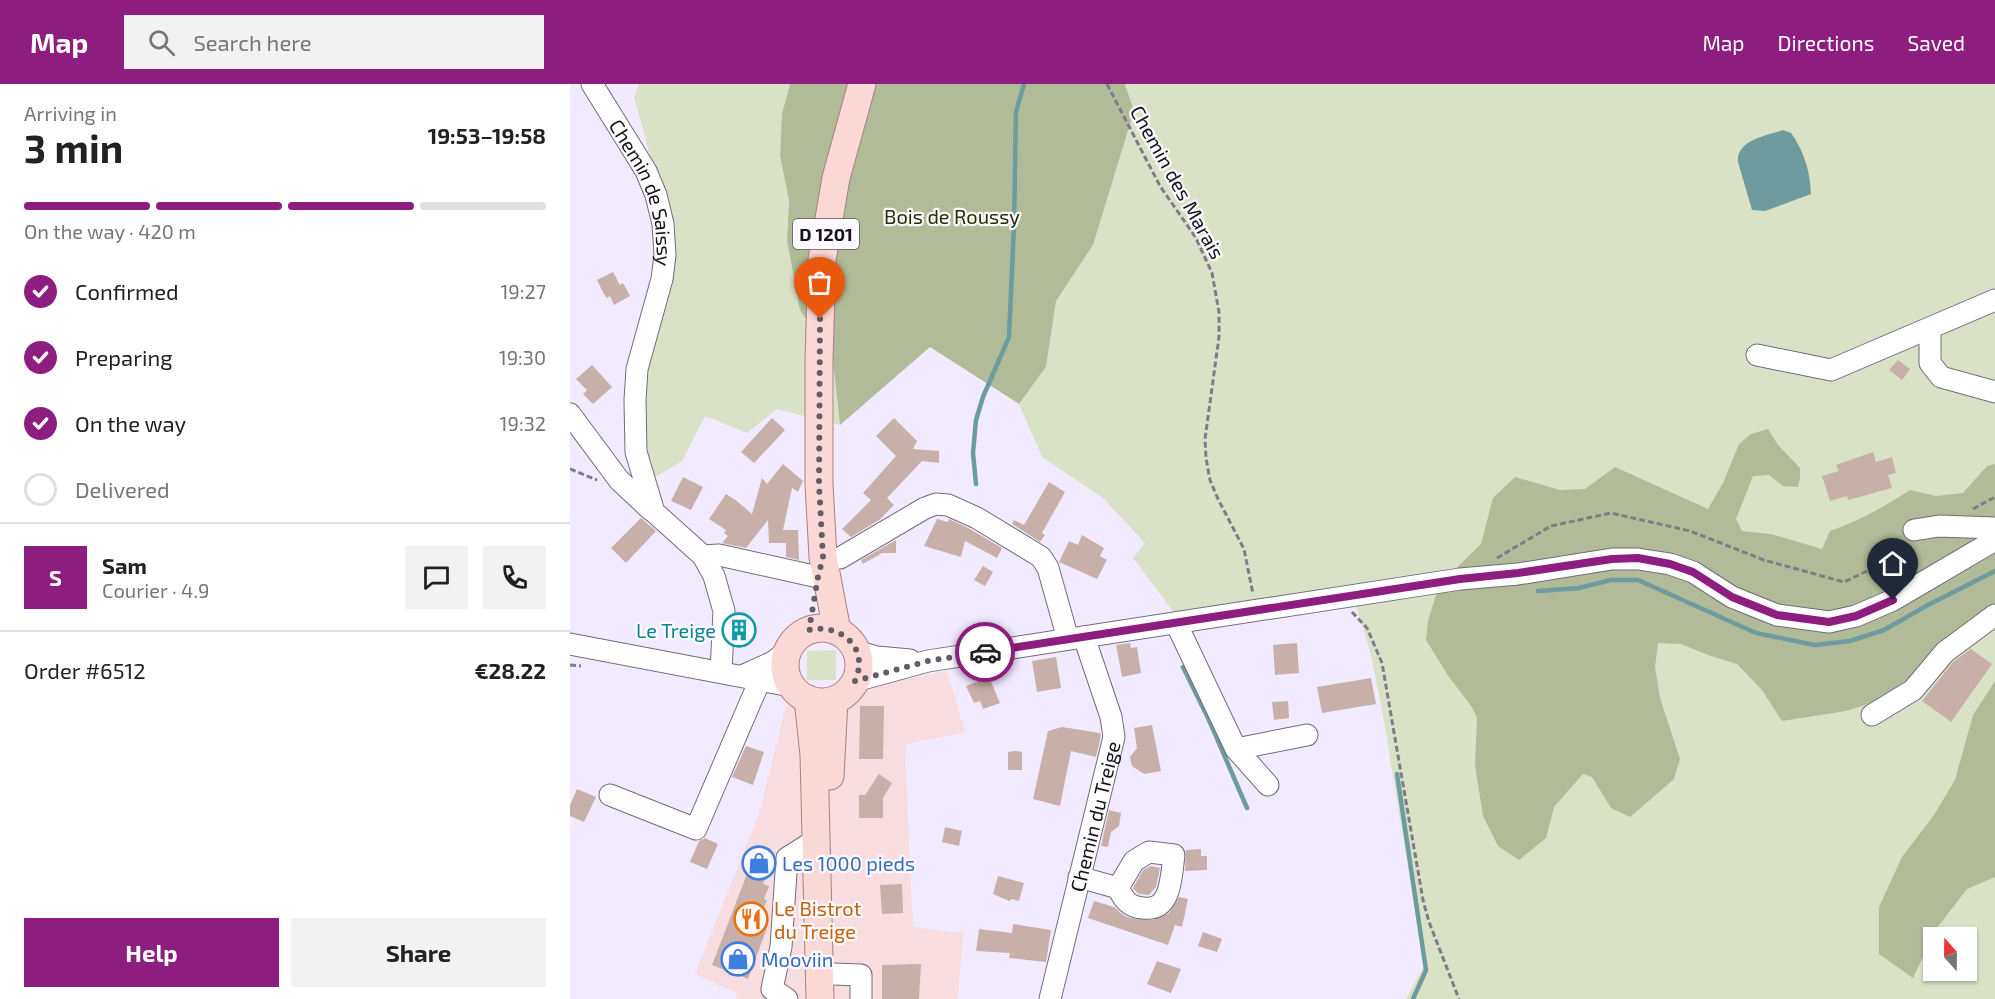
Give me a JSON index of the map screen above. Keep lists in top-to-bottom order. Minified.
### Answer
{"streets":{"main road":["D 1201"],"street":["Chemin de Saissy","Chemin du Treige"],"path":["Chemin des Marais"]},"crossings":[["D 1201","Chemin du Treige"]],"parks":["Bois de Roussy"],"places":{"building":["Le Treige"],"shop":["Les 1000 pieds","Mooviin"],"restaurant":["Le Bistrot du Treige"]},"north":"top","page":{"header":"Map","search":"Search here","nav":["Map","Directions","Saved"],"heading":["3 min","Arriving in","19:53–19:58"],"panel":["Sam","Courier · 4.9","Order #6512","€28.22"],"bar":"On the way · 420 m","list":[["Confirmed","19:27"],["Preparing","19:30"],["On the way","19:32"],"Delivered"],"round":"S","buttons":["Help","Share"]}}
